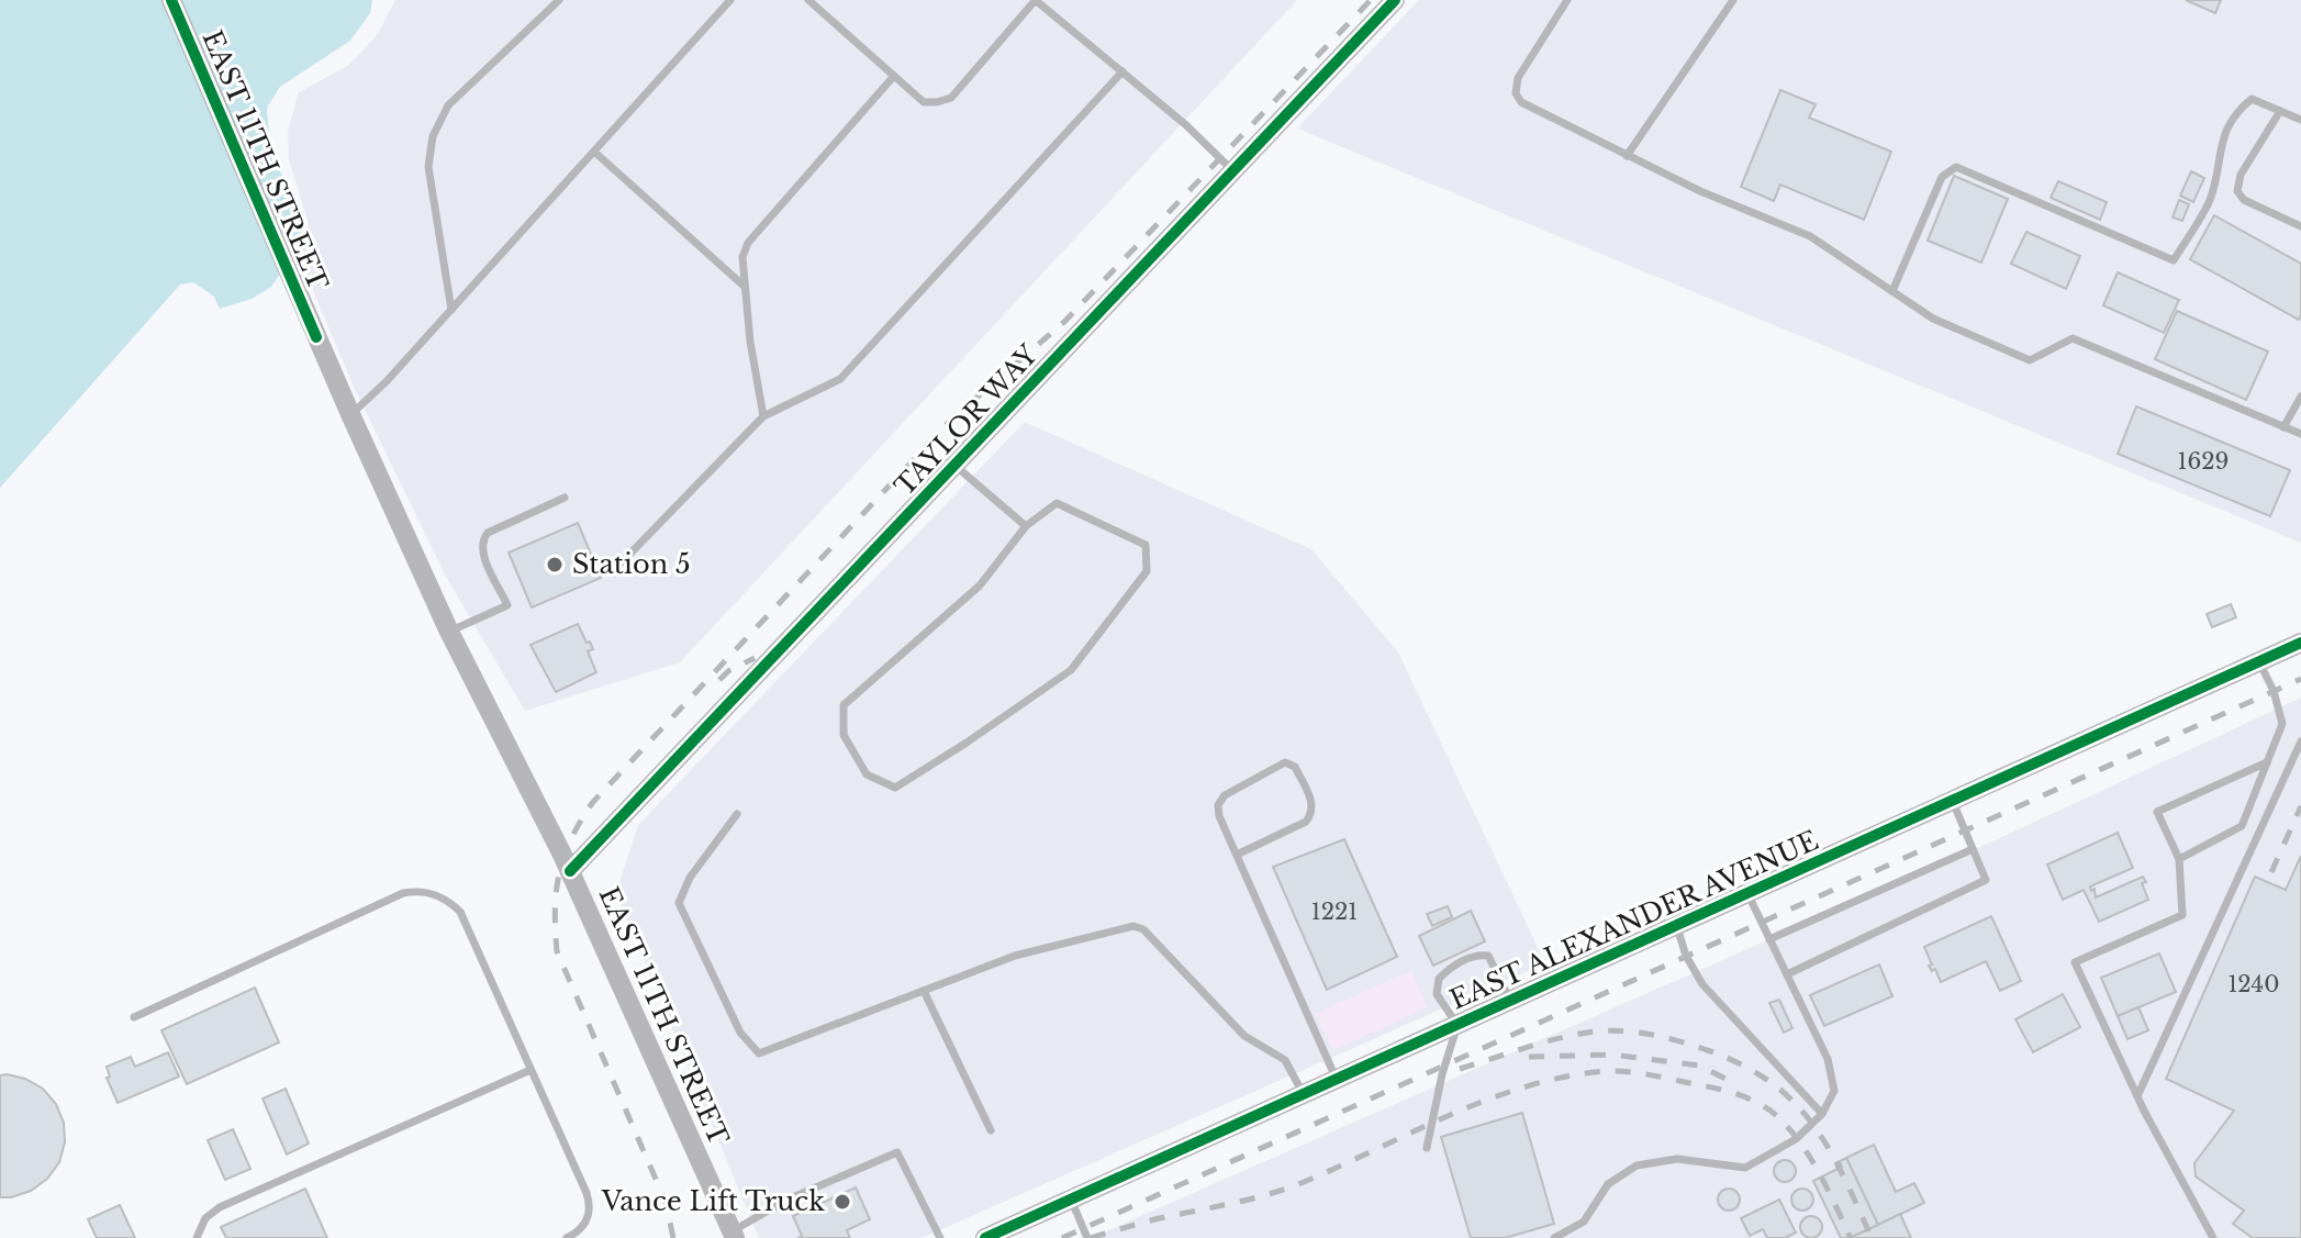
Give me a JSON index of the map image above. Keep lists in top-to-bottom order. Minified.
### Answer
{"streets":{"street":["EAST 11TH STREET","TAYLOR WAY","EAST ALEXANDER AVENUE"]},"crossings":[["EAST 11TH STREET","TAYLOR WAY"]],"places":["Station 5","Vance Lift Truck"],"house_numbers":["1629","1221","1240"]}
